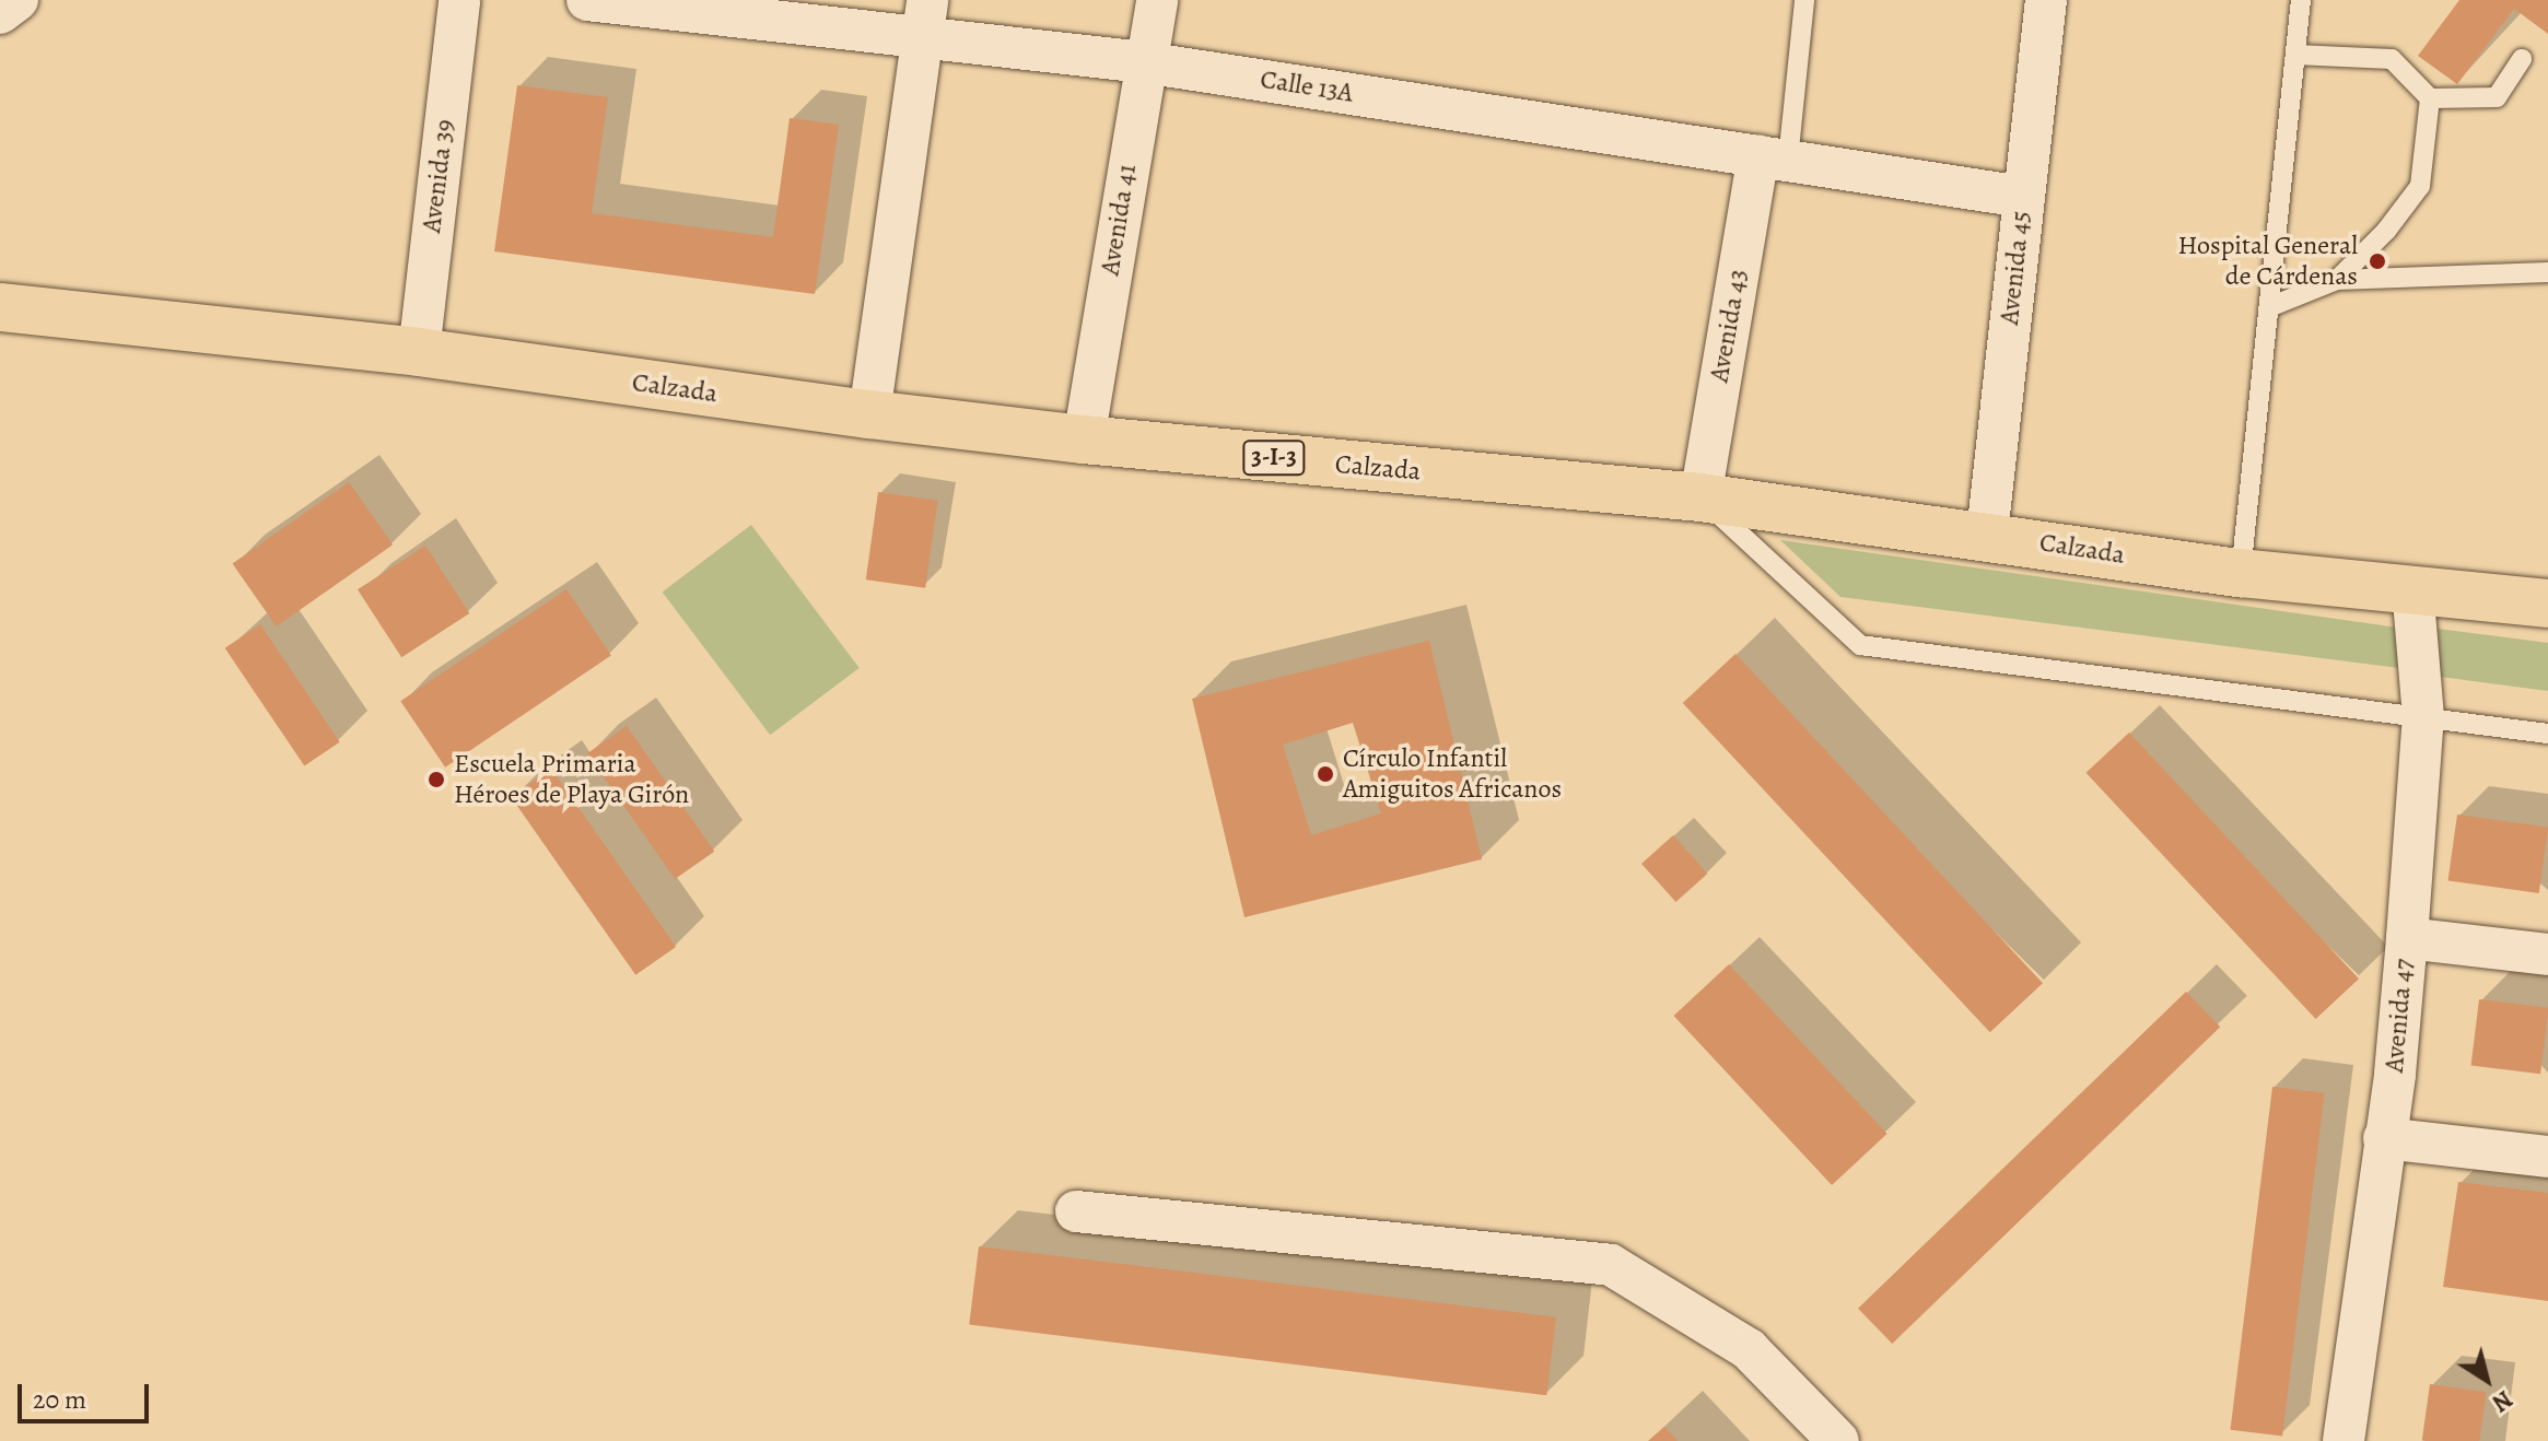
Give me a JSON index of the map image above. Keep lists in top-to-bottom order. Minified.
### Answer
{"streets":{"main road":["Calzada","3-I-3"],"street":["Calle 13A","Avenida 39","Avenida 41","Avenida 45","Avenida 43","Avenida 47"]},"crossings":[["Calle 13A","Avenida 41"],["Calle 13A","Avenida 45"],["Calle 13A","Avenida 43"],["Avenida 39","Calzada"],["Avenida 41","Calzada"],["Avenida 45","Calzada"],["Avenida 43","Calzada"],["Calzada","Avenida 47"]],"places":["Hospital General de Cárdenas","Círculo Infantil Amiguitos Africanos","Escuela Primaria Héroes de Playa Girón"],"scale_bar":"20 m","north":"bottom right"}
